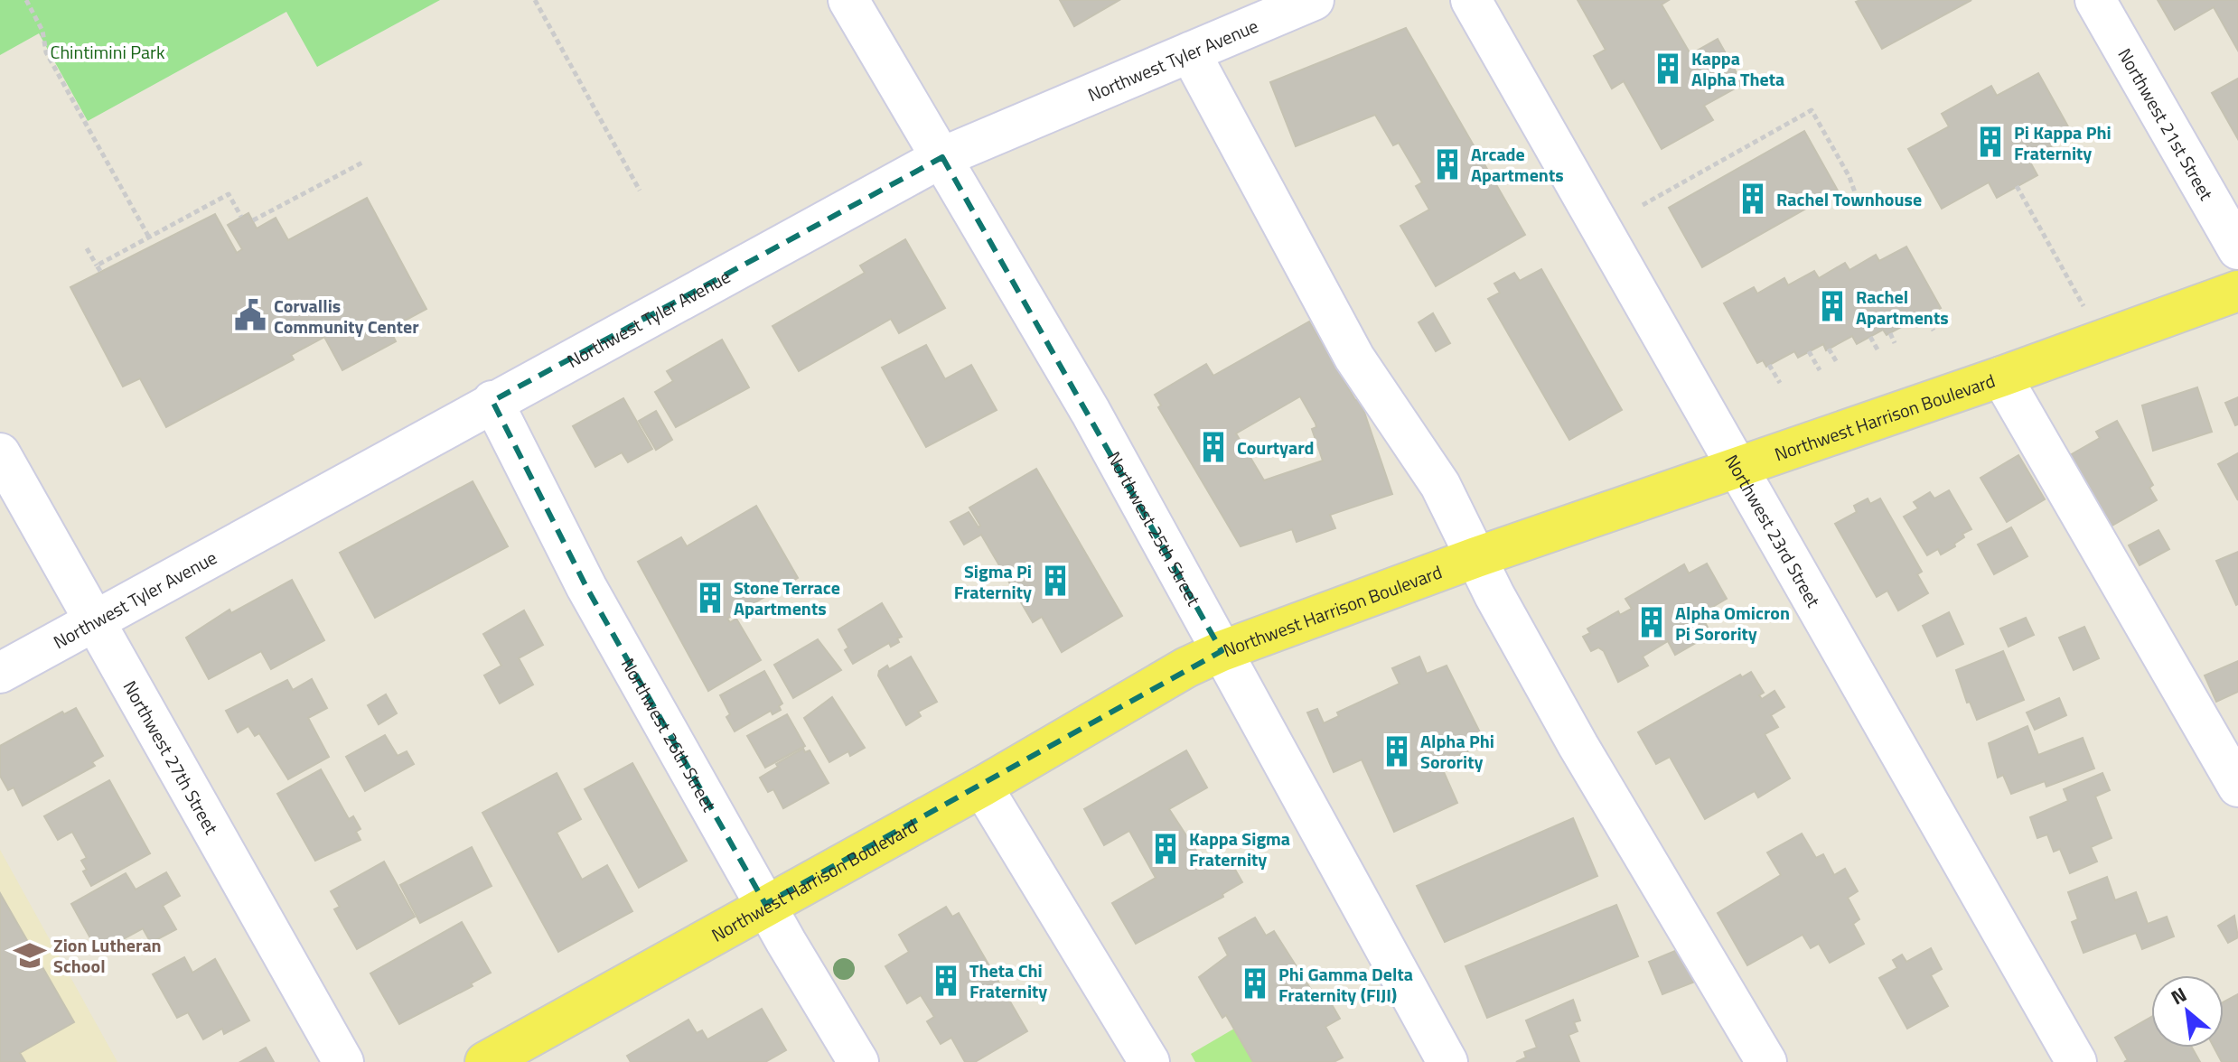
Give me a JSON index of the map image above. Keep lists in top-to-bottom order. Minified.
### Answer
{"streets":{"main road":["Northwest Harrison Boulevard"],"street":["Northwest Tyler Avenue","Northwest 21st Street","Northwest 25th Street","Northwest 23rd Street","Northwest 26th Street","Northwest 27th Street"]},"crossings":[["Northwest Tyler Avenue","Northwest 25th Street"],["Northwest Tyler Avenue","Northwest 26th Street"],["Northwest Tyler Avenue","Northwest 27th Street"],["Northwest Harrison Boulevard","Northwest 25th Street"],["Northwest Harrison Boulevard","Northwest 23rd Street"],["Northwest Harrison Boulevard","Northwest 26th Street"]],"parks":["Chintimini Park"],"places":{"building":["Kappa Alpha Theta","Pi Kappa Phi Fraternity","Arcade Apartments","Rachel Townhouse","Rachel Apartments","Courtyard","Sigma Pi Fraternity","Stone Terrace Apartments","Alpha Omicron Pi Sorority","Alpha Phi Sorority","Kappa Sigma Fraternity","Theta Chi Fraternity","Phi Gamma Delta Fraternity (FIJI)"],"public building":["Corvallis Community Center"],"school or university":["Zion Lutheran School"]},"north":"top left"}
